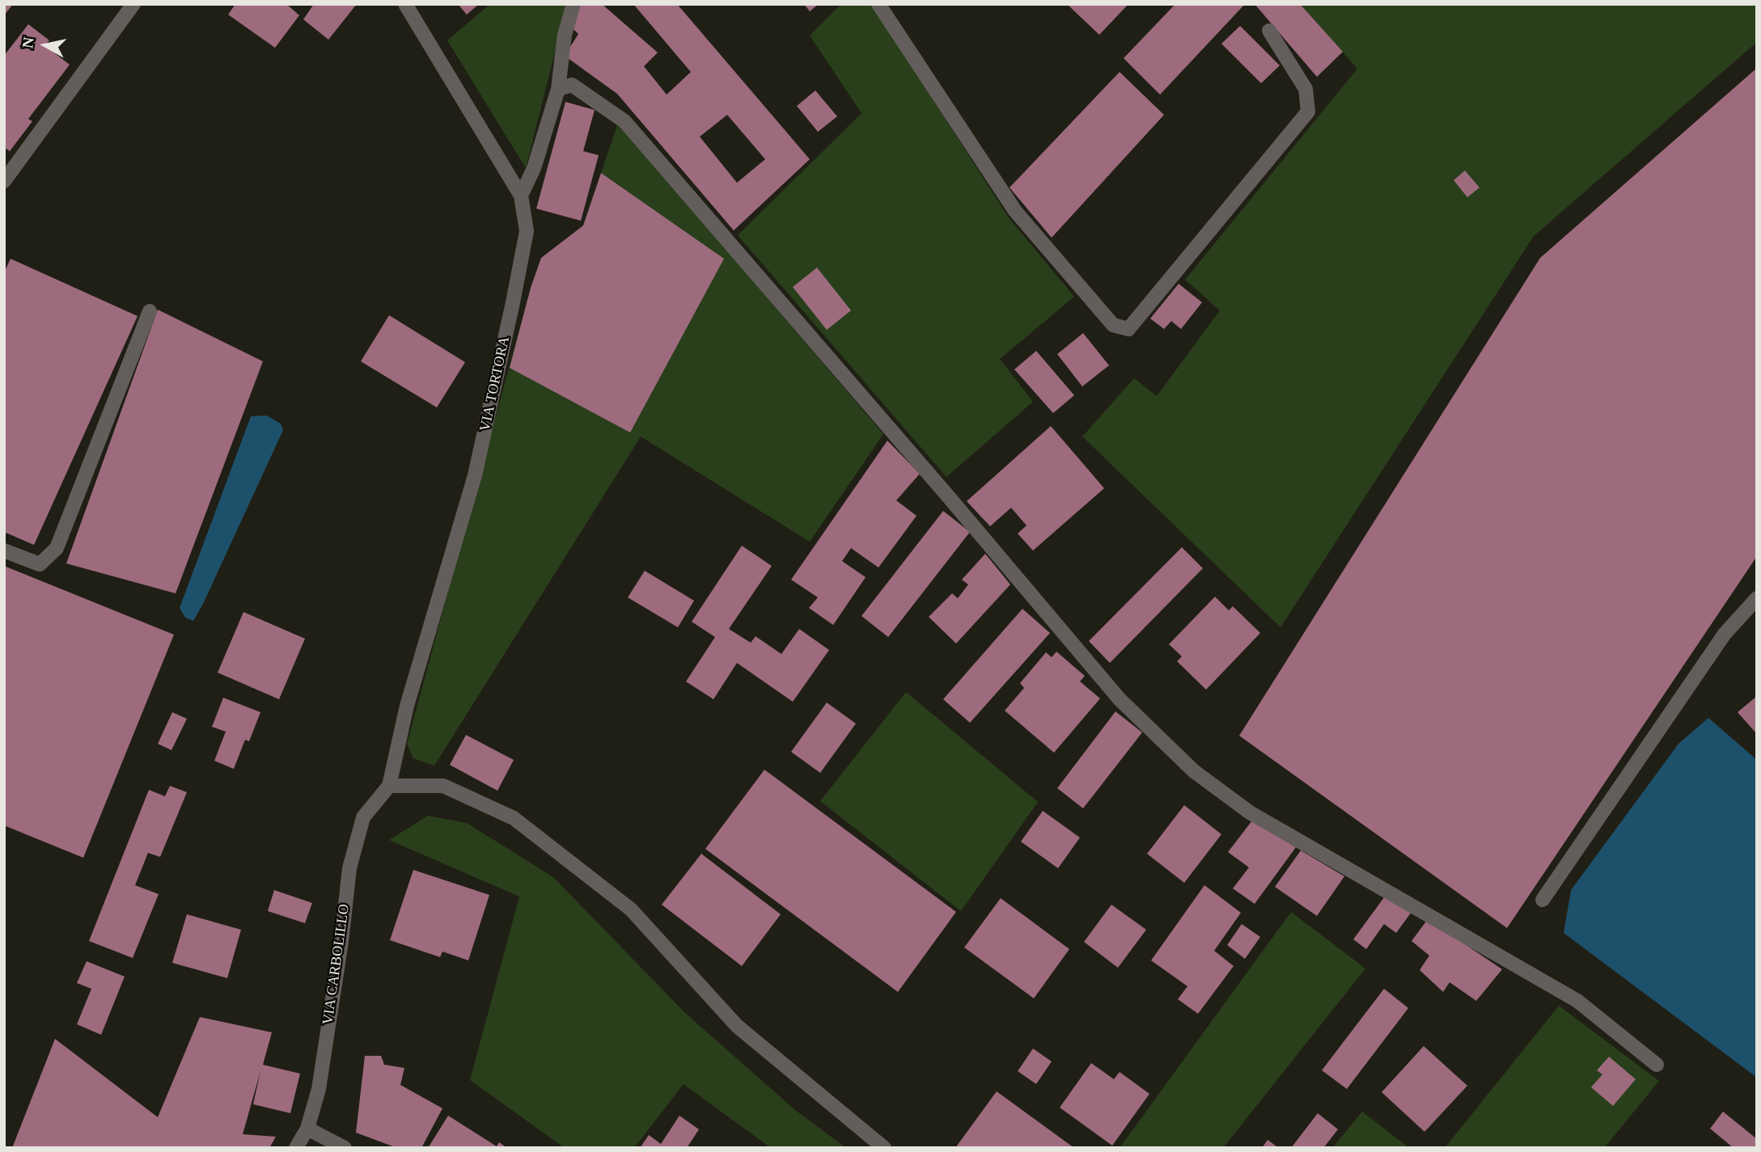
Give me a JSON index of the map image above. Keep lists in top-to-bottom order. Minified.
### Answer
{"streets":{"street":["VIA TORTORA","VIA CARBOLILLO"]},"crossings":[["VIA TORTORA","VIA CARBOLILLO"]],"north":"left"}
